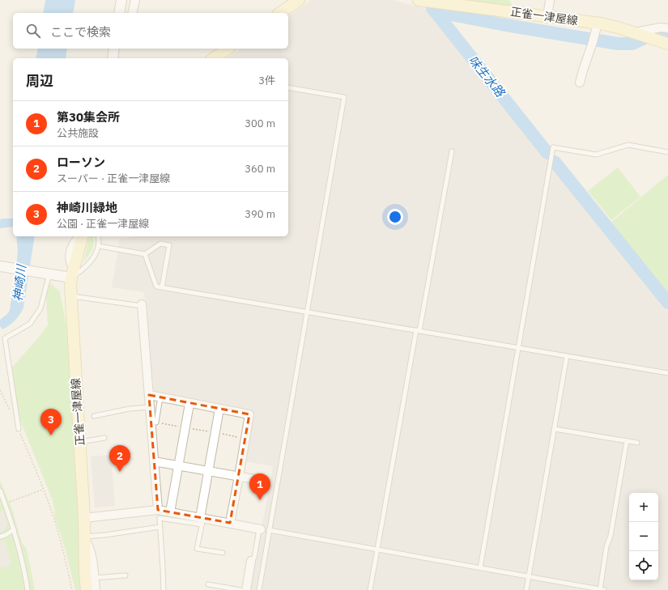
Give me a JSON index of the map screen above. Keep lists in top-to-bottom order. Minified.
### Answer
{"streets":{"main road":["正雀一津屋線"]},"water":["味生水路","神崎川"],"page":{"search":"ここで検索","heading":["周辺","3件"],"list":[{"mark":"1","name":"第30集会所","note":"公共施設","value":"300 m"},{"mark":"2","name":"ローソン","note":"スーパー · 正雀一津屋線","value":"360 m"},{"mark":"3","name":"神崎川緑地","note":"公園 · 正雀一津屋線","value":"390 m"}],"pins":["3","2","1"],"map_buttons":["+","−"]}}
